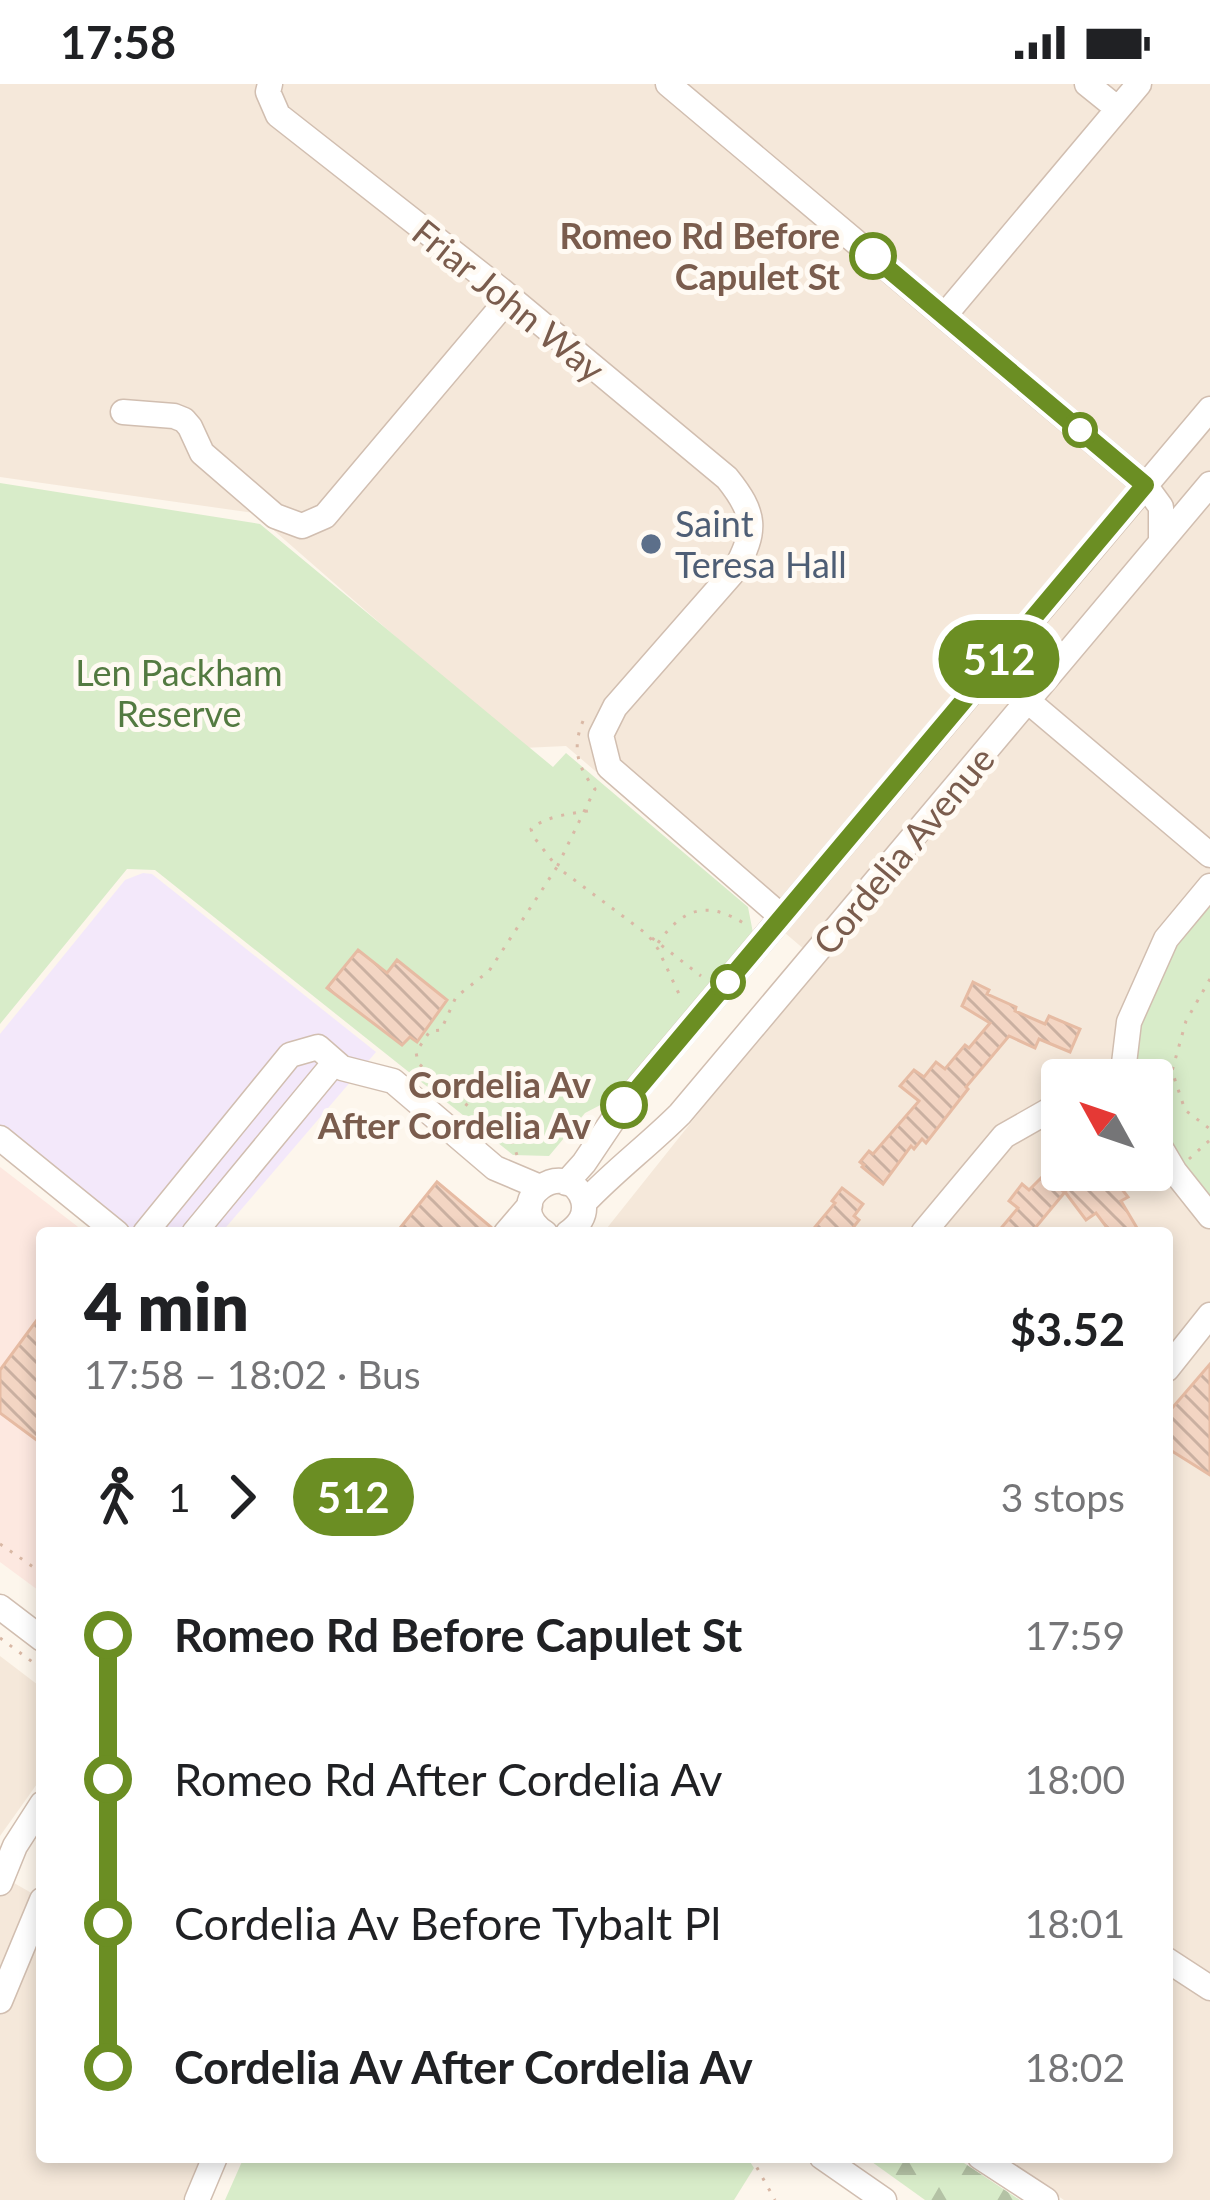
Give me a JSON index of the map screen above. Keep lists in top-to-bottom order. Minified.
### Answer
{"streets":{"street":["Friar John Way","Cordelia Avenue"]},"crossings":[["Friar John Way","Cordelia Avenue"]],"parks":["Len Packham Reserve"],"places":["Romeo Rd Before Capulet St","Saint Teresa Hall","Cordelia Av After Cordelia Av"],"lines":["bus line 512"],"north":"top left","page":{"status":"17:58","on_map":"512","heading":["4 min","17:58 – 18:02 · Bus","$3.52"],"legs":["1","512","3 stops"],"list":[{"name":"Romeo Rd Before Capulet St","value":"17:59"},{"name":"Romeo Rd After Cordelia Av","value":"18:00"},{"name":"Cordelia Av Before Tybalt Pl","value":"18:01"},{"name":"Cordelia Av After Cordelia Av","value":"18:02"}]}}
